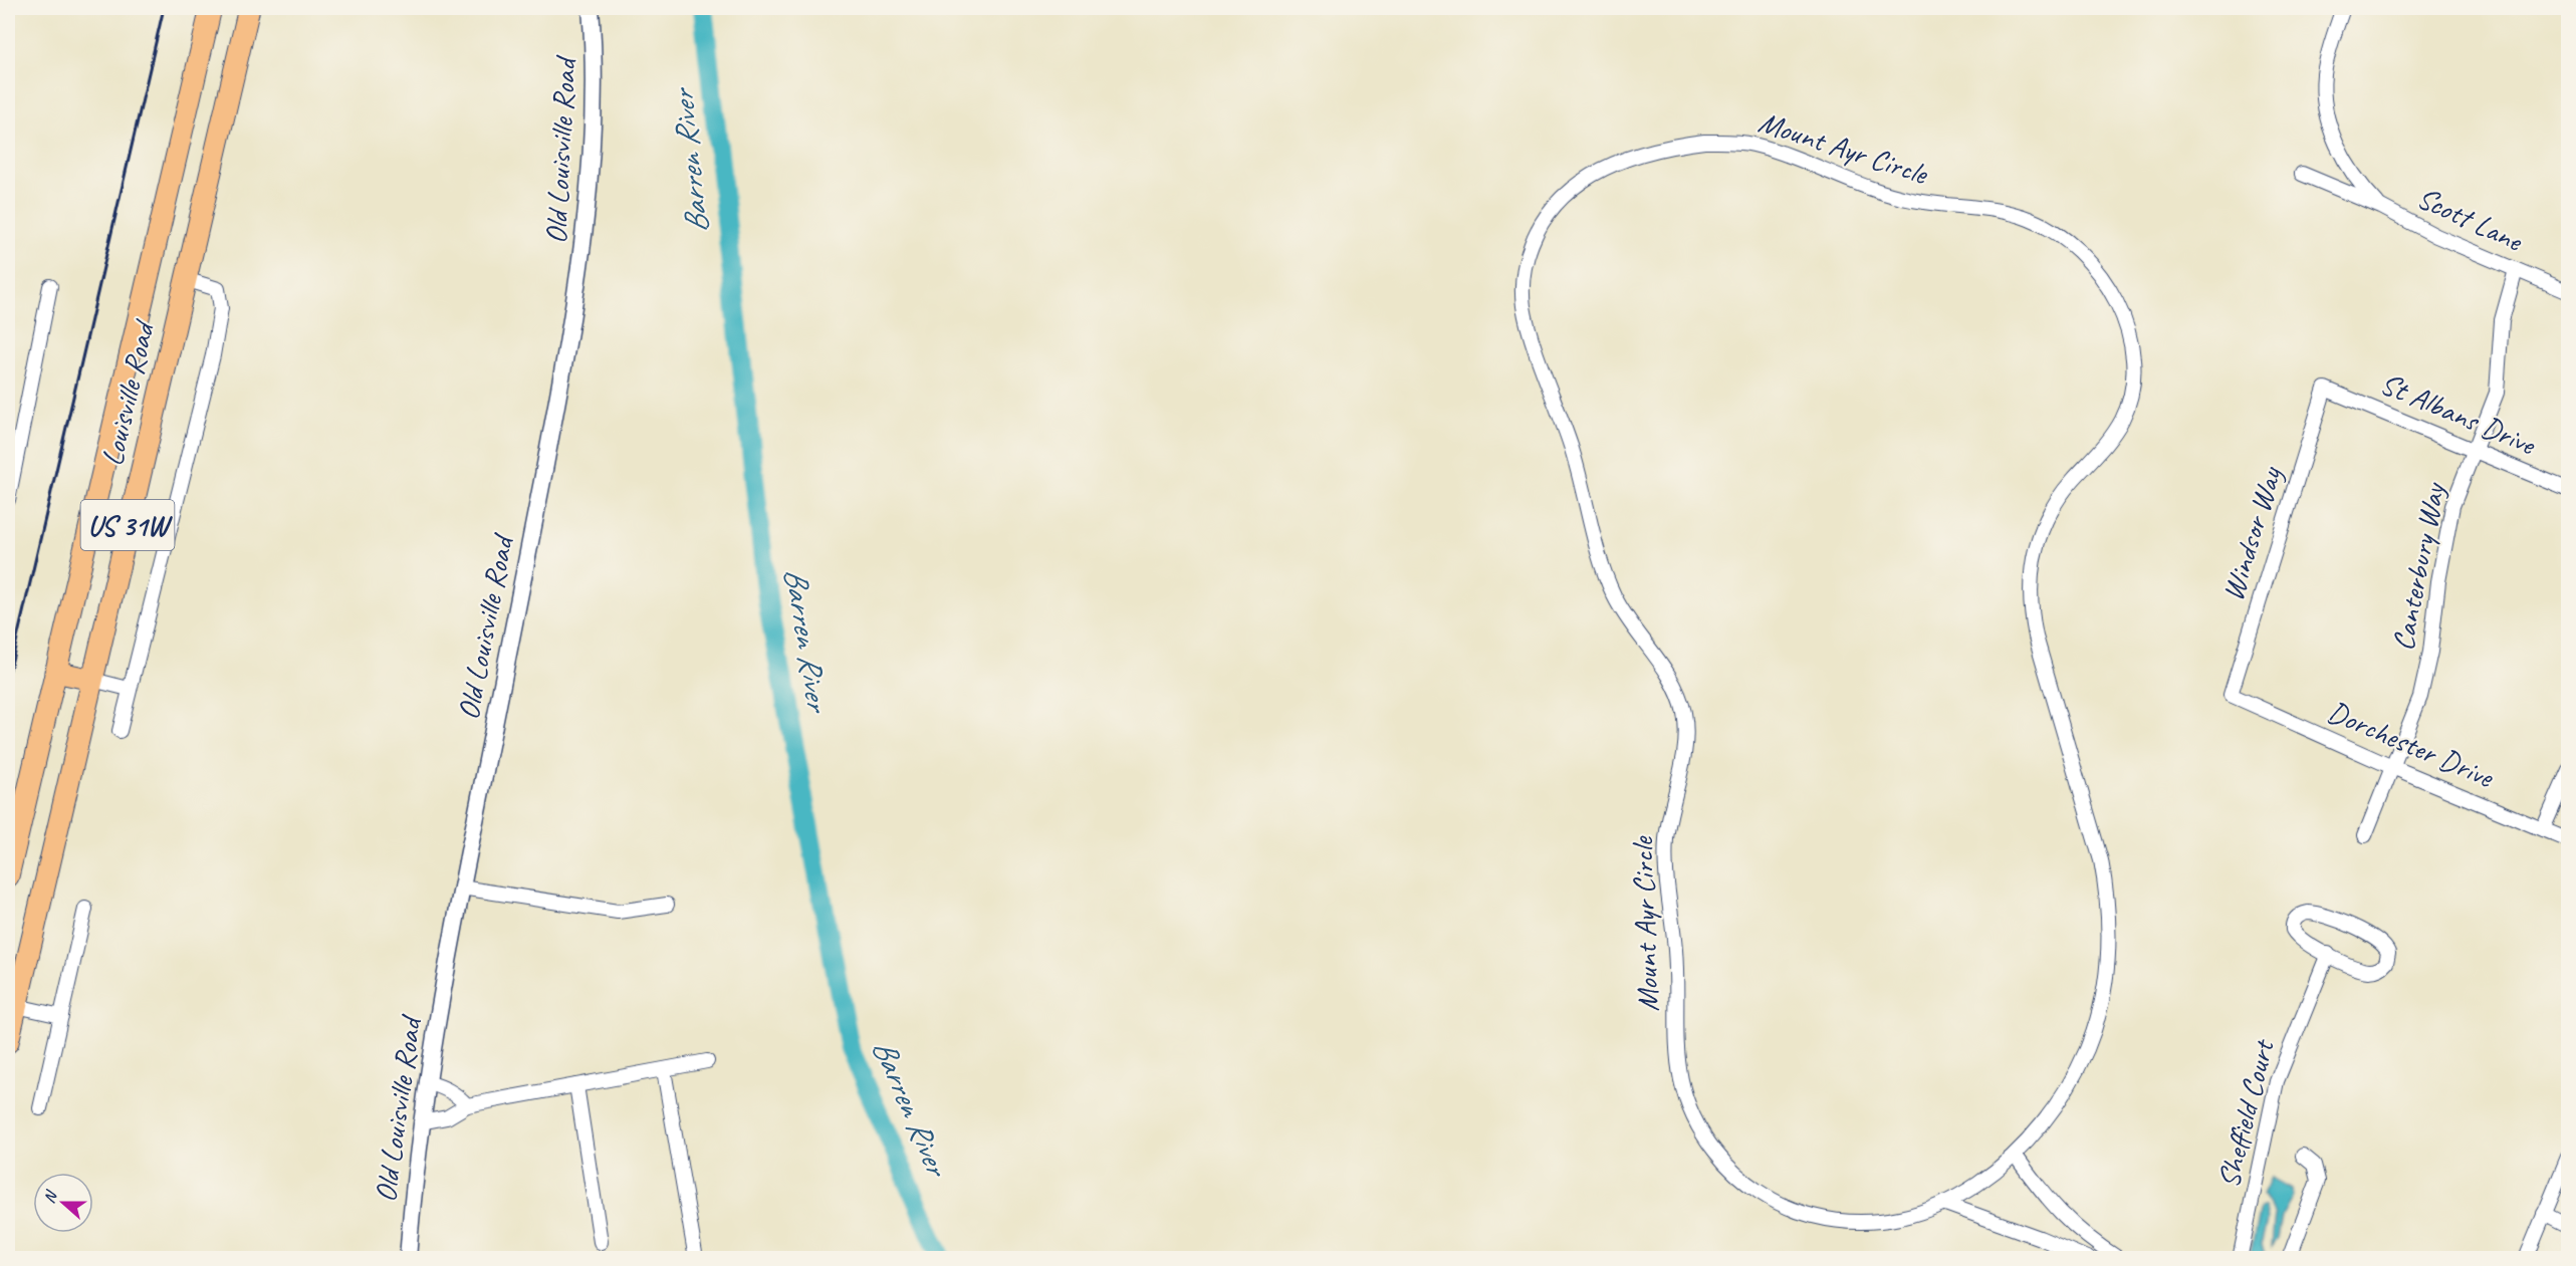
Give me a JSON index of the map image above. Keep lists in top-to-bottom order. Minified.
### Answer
{"streets":{"main road":["Louisville Road","US 31W"],"street":["Mount Ayr Circle","Old Louisville Road","Scott Lane","St Albans Drive","Windsor Way","Canterbury Way","Dorchester Drive","Sheffield Court"]},"crossings":[["Scott Lane","Canterbury Way"],["St Albans Drive","Windsor Way"],["St Albans Drive","Canterbury Way"],["Windsor Way","Dorchester Drive"],["Canterbury Way","Dorchester Drive"]],"water":["Barren River"],"north":"left"}
